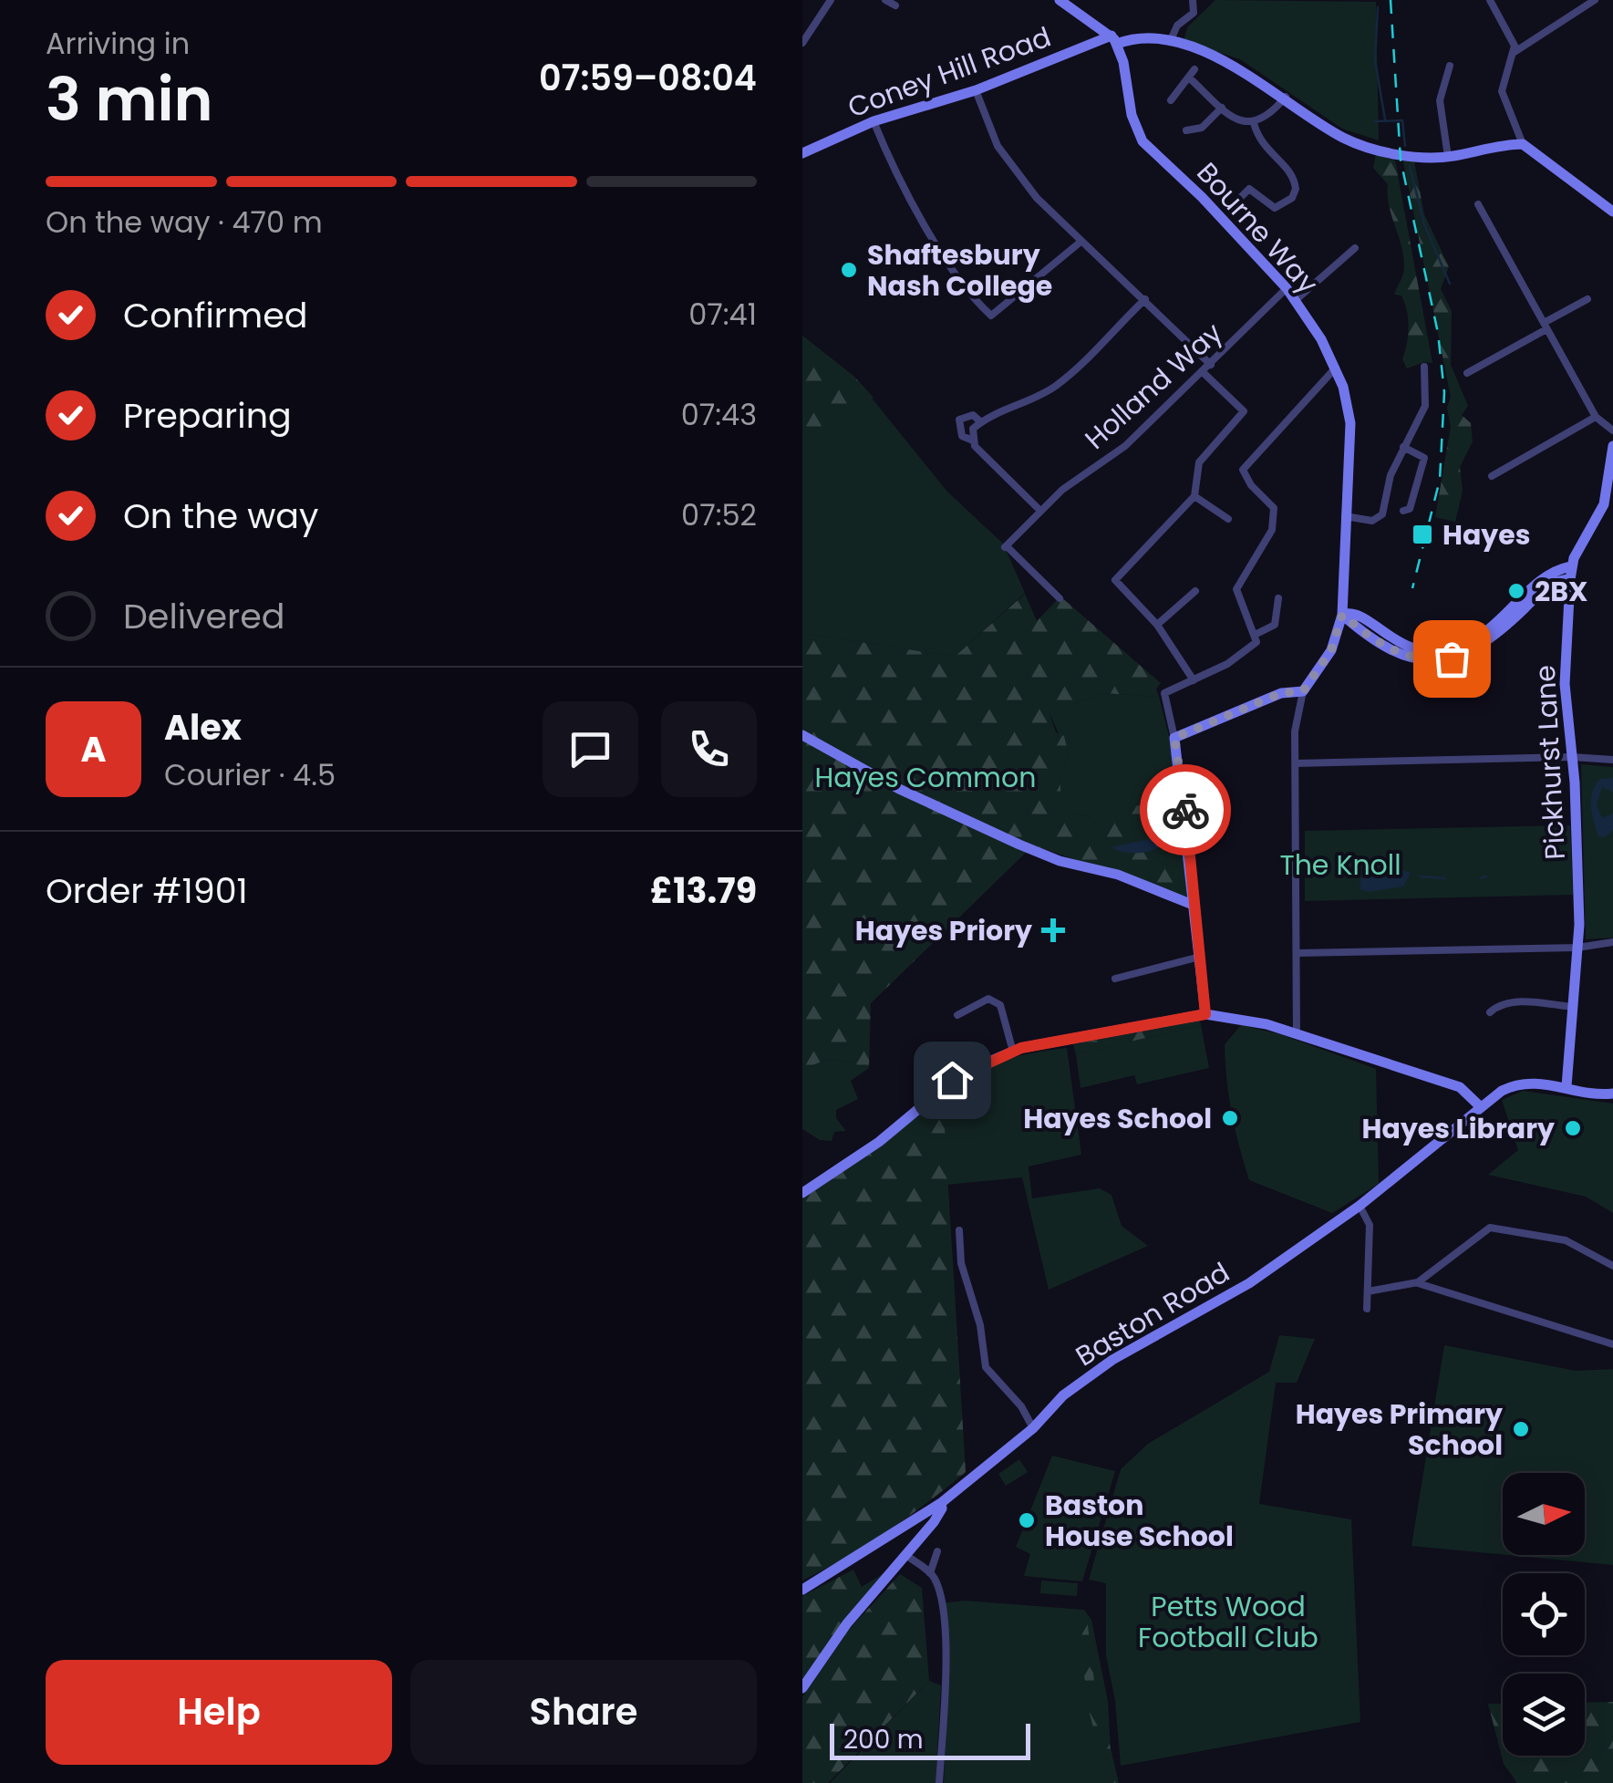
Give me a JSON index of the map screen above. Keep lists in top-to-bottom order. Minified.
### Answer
{"streets":{"street":["Coney Hill Road","Bourne Way","Holland Way","Pickhurst Lane","Baston Road"]},"crossings":[["Coney Hill Road","Bourne Way"],["Bourne Way","Holland Way"],["Pickhurst Lane","Baston Road"]],"parks":["Hayes Common","The Knoll","Petts Wood Football Club"],"places":{"other":["Shaftesbury Nash College","2BX","Hayes School","Hayes Library","Hayes Primary School","Baston House School"],"transit":["Hayes"],"health":["Hayes Priory"]},"scale_bar":"200 m","north":"right","page":{"heading":["3 min","Arriving in","07:59–08:04"],"panel":["Alex","Courier · 4.5","Order #1901","£13.79"],"bar":"On the way · 470 m","list":[["Confirmed","07:41"],["Preparing","07:43"],["On the way","07:52"],"Delivered"],"round":"A","buttons":["Help","Share"],"scale":"200 m"}}
